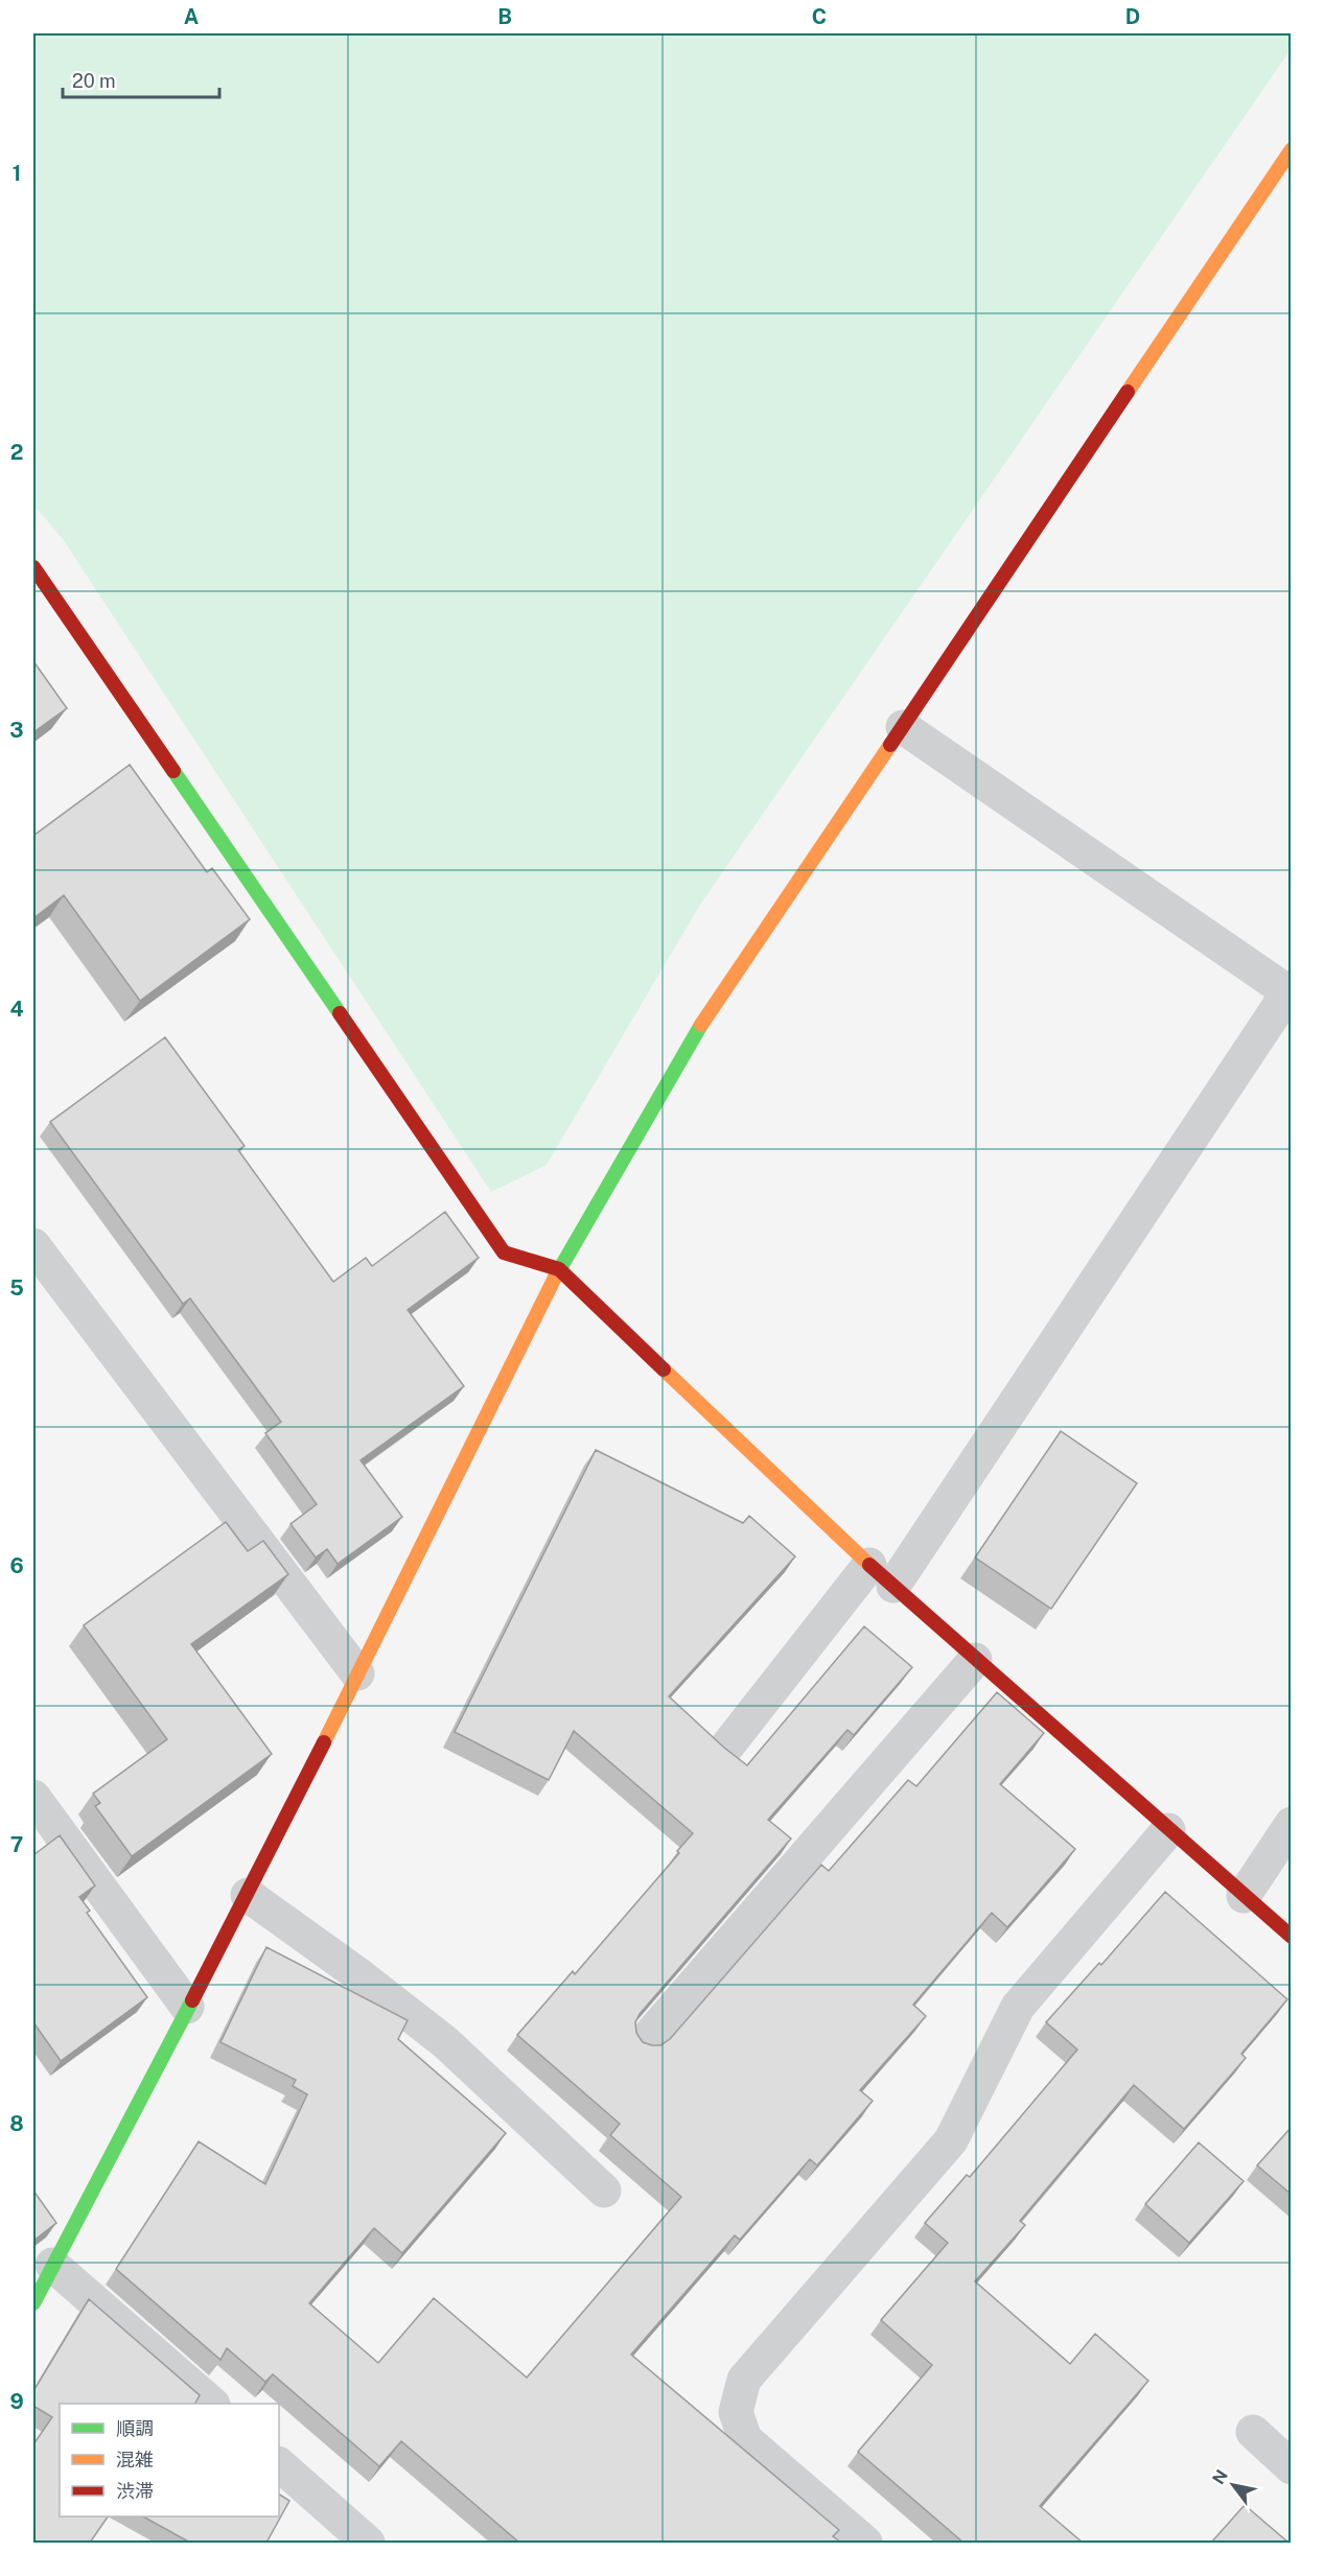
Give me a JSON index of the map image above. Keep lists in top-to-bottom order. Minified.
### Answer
{"legend":["順調","混雑","渋滞"],"scale_bar":"20 m","north":"top left","grid":{"columns":["A","B","C","D"],"rows":["1","2","3","4","5","6","7","8","9"]}}
